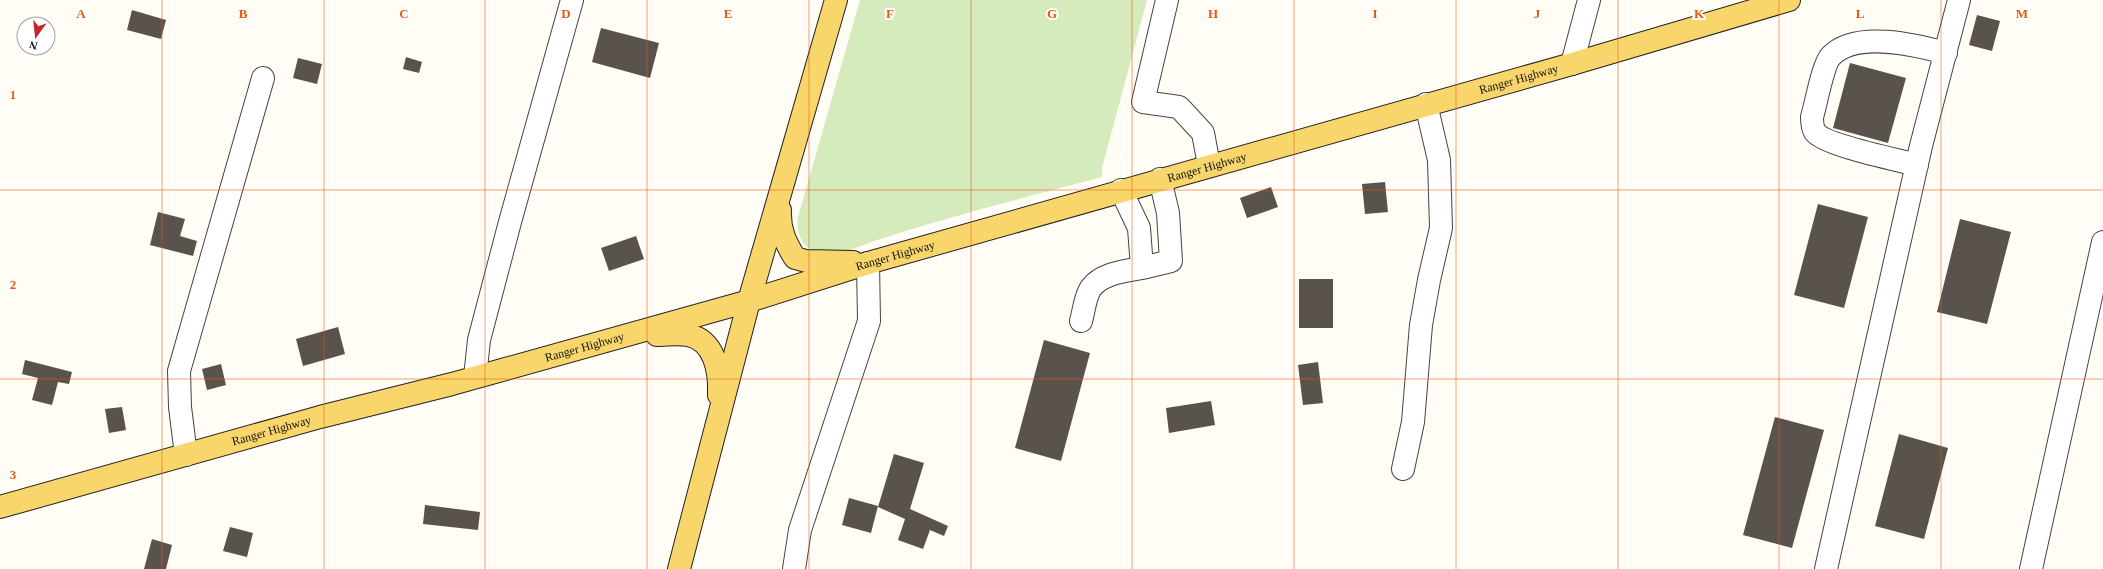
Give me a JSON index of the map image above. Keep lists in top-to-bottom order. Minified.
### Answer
{"streets":{"main road":["Ranger Highway"]},"north":"bottom","grid":{"columns":["A","B","C","D","E","F","G","H","I","J","K","L","M"],"rows":["1","2","3"]}}
